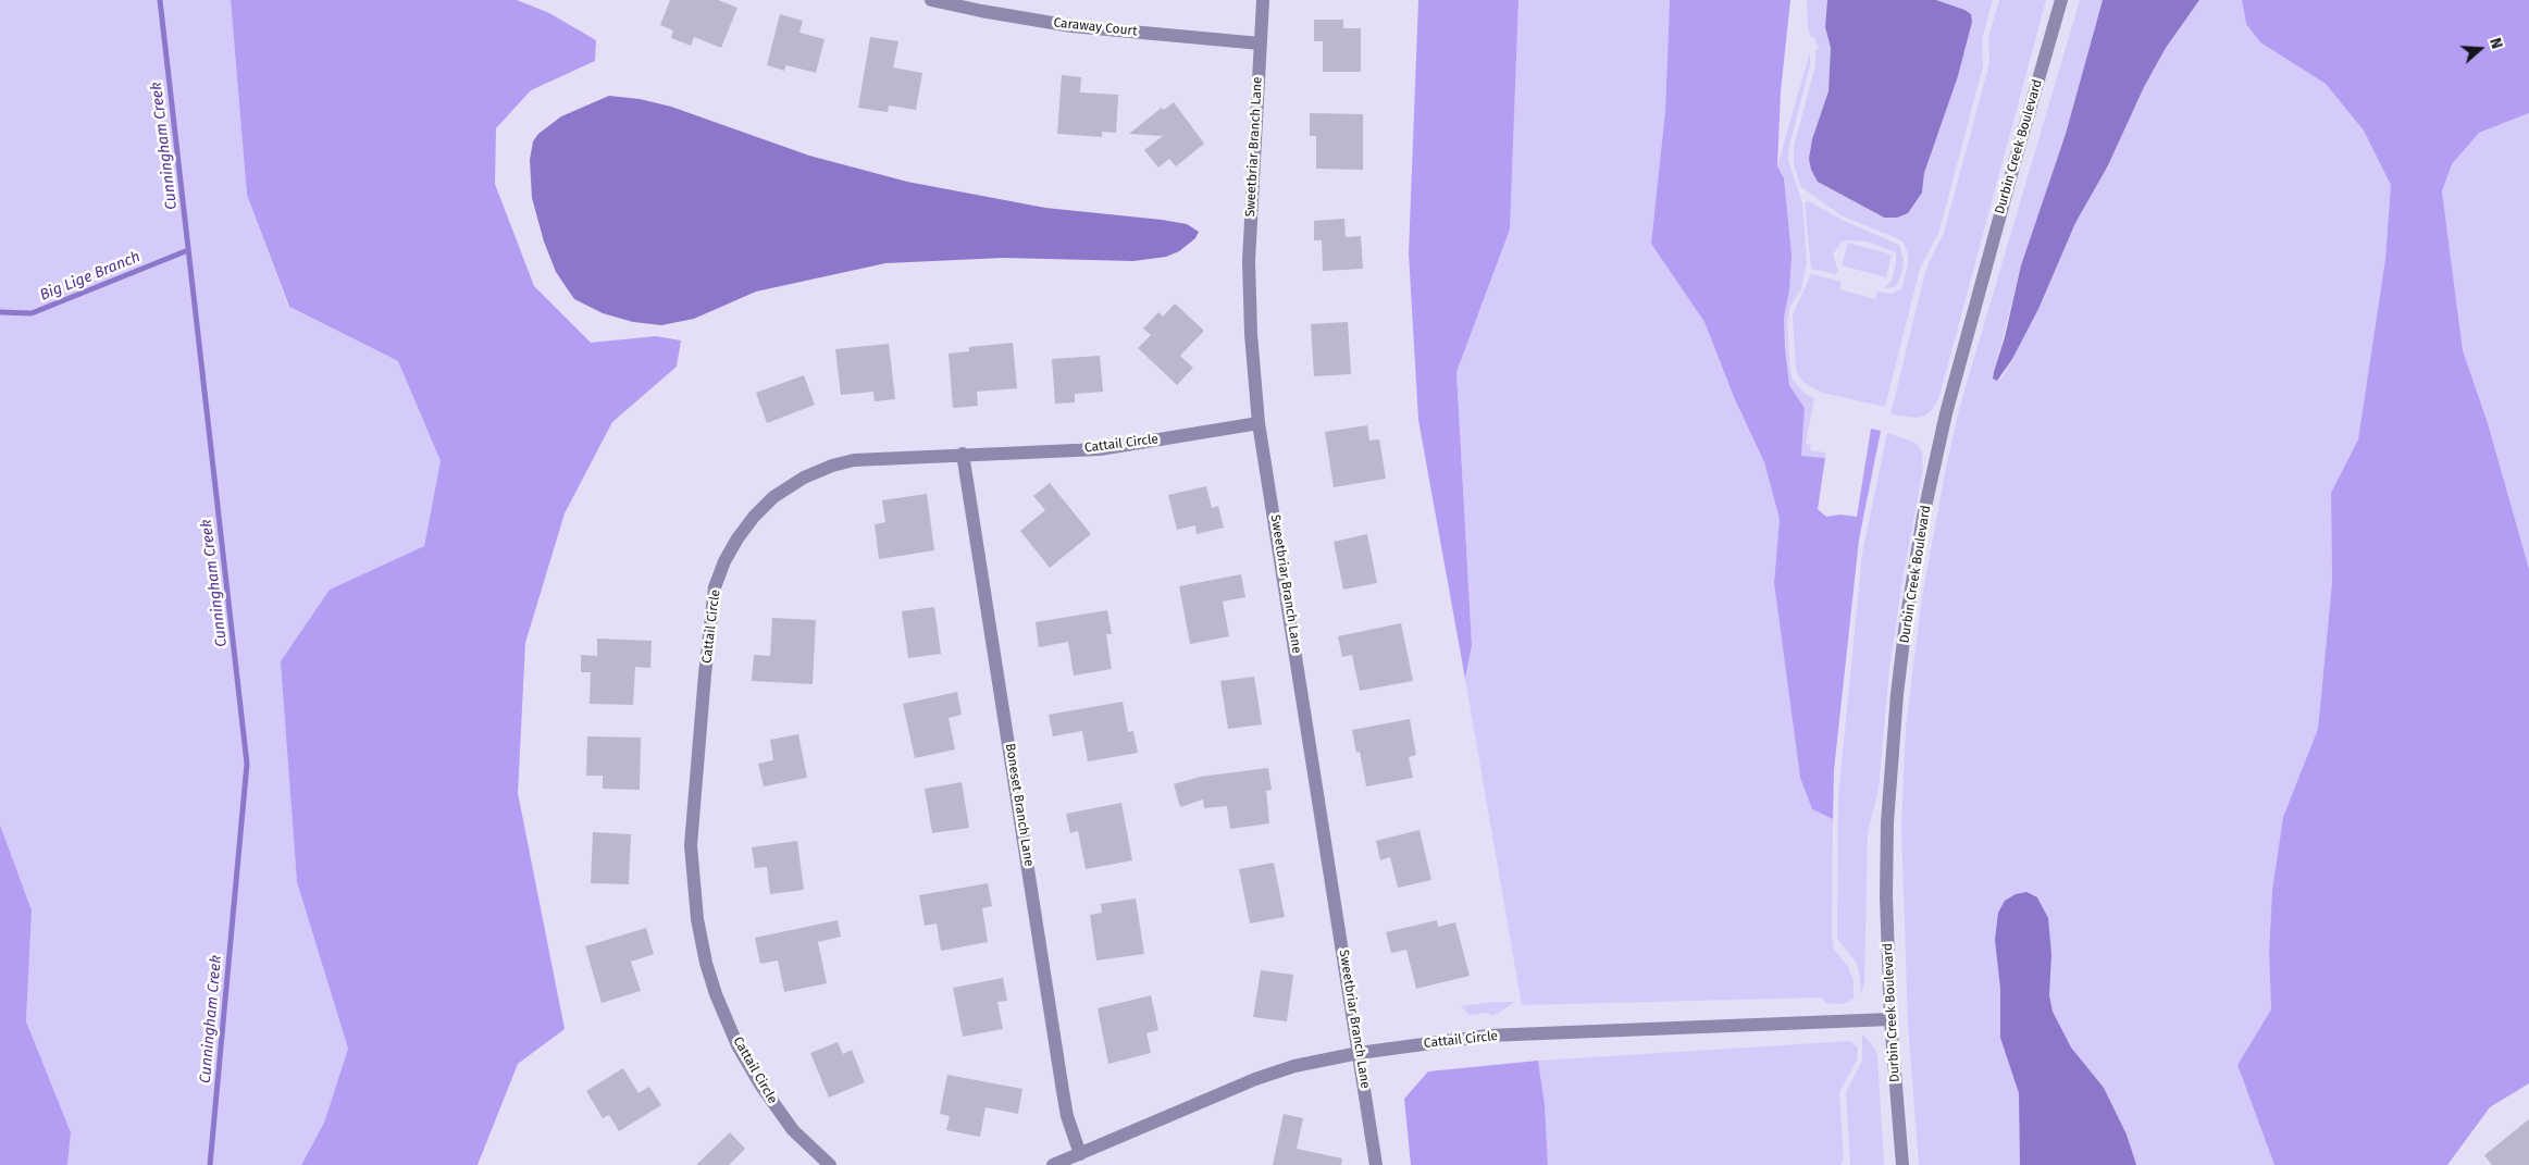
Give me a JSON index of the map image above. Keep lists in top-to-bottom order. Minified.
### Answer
{"streets":{"street":["Caraway Court","Sweetbriar Branch Lane","Durbin Creek Boulevard","Cattail Circle","Boneset Branch Lane"]},"crossings":[["Caraway Court","Sweetbriar Branch Lane"],["Sweetbriar Branch Lane","Cattail Circle"],["Durbin Creek Boulevard","Cattail Circle"],["Cattail Circle","Boneset Branch Lane"]],"water":["Cunningham Creek","Big Lige Branch"],"north":"right"}
